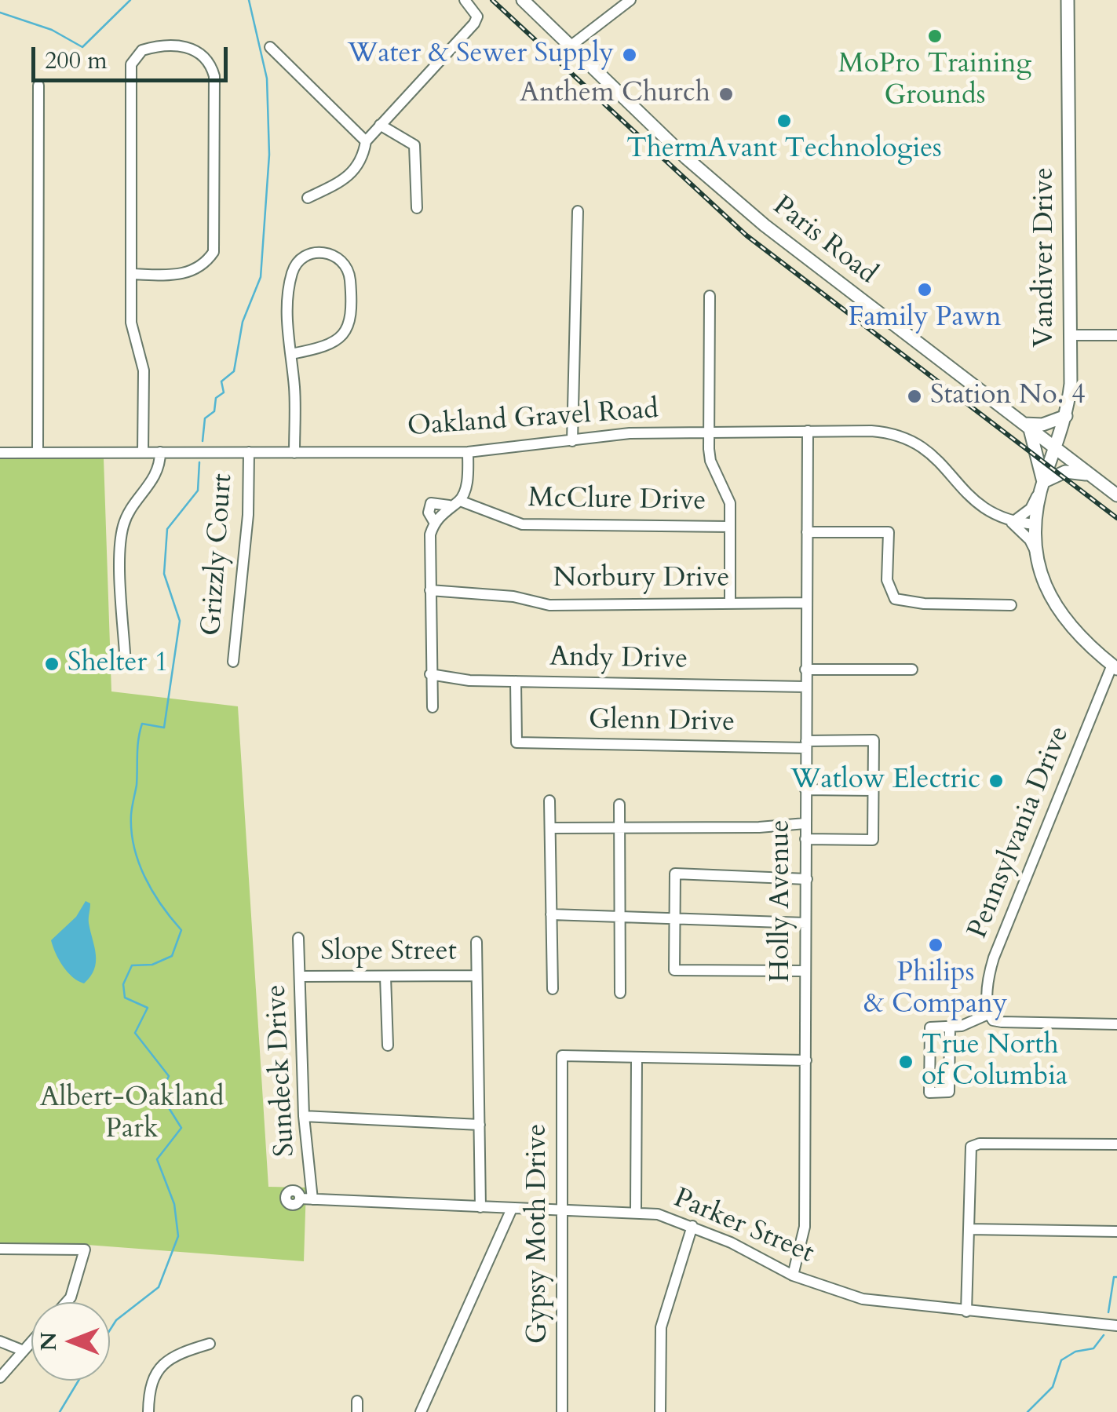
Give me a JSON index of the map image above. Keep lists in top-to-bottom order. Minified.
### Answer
{"streets":{"main road":["Paris Road","Vandiver Drive"],"street":["Oakland Gravel Road","McClure Drive","Grizzly Court","Norbury Drive","Andy Drive","Glenn Drive","Pennsylvania Drive","Holly Avenue","Slope Street","Sundeck Drive","Parker Street","Gypsy Moth Drive"]},"crossings":[["Paris Road","Vandiver Drive"],["Vandiver Drive","Oakland Gravel Road"],["Vandiver Drive","Pennsylvania Drive"],["Oakland Gravel Road","Grizzly Court"],["Oakland Gravel Road","Holly Avenue"],["Norbury Drive","Holly Avenue"],["Andy Drive","Glenn Drive"],["Andy Drive","Holly Avenue"],["Glenn Drive","Holly Avenue"],["Holly Avenue","Parker Street"],["Slope Street","Sundeck Drive"],["Sundeck Drive","Parker Street"],["Parker Street","Gypsy Moth Drive"]],"parks":["Albert-Oakland Park"],"places":["MoPro Training Grounds","Water & Sewer Supply","Anthem Church","ThermAvant Technologies","Family Pawn","Station No. 4","Shelter 1","Watlow Electric","Philips & Company","True North of Columbia"],"scale_bar":"200 m","north":"left"}
